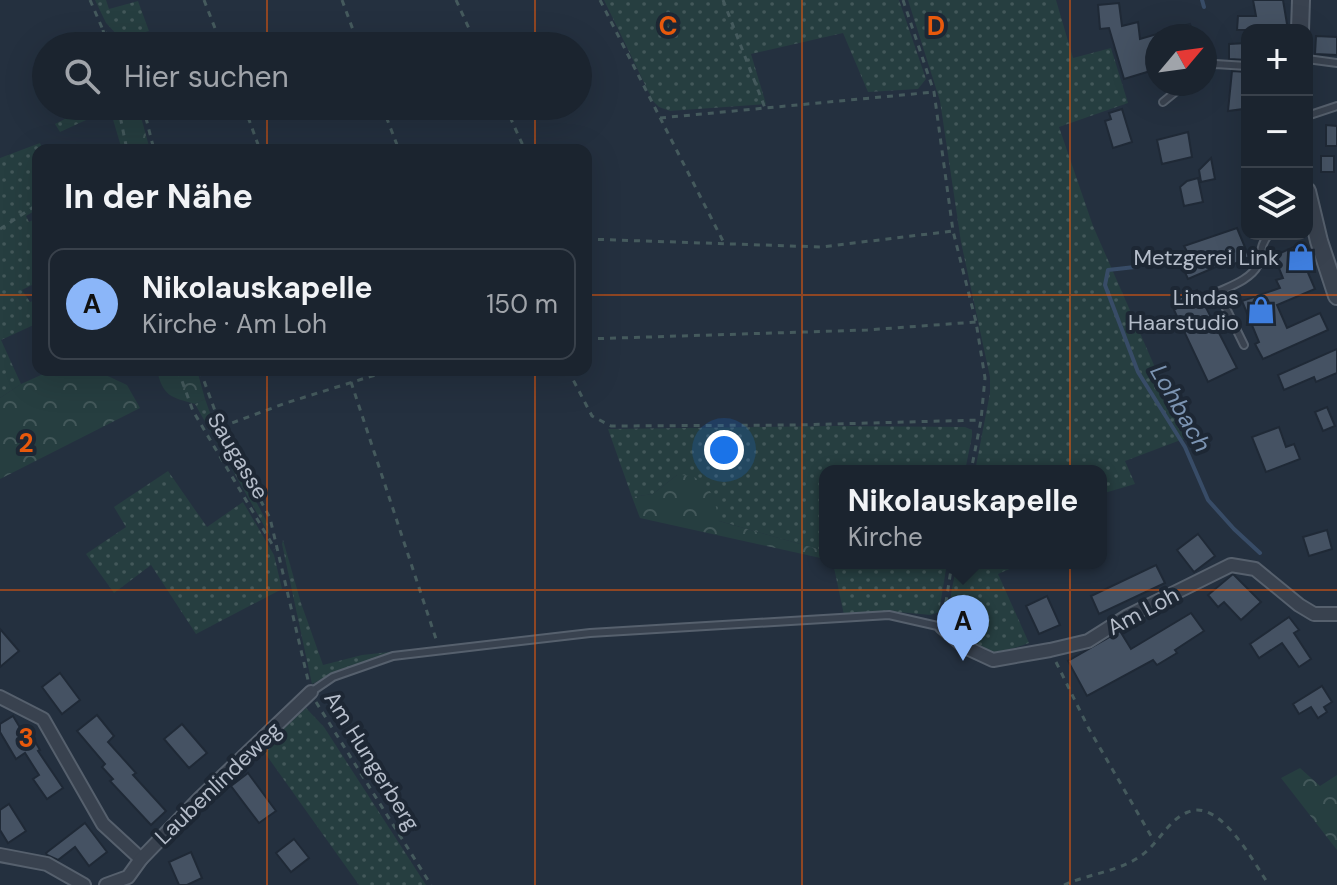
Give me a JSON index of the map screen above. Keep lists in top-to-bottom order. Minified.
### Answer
{"streets":{"street":["Am Loh","Laubenlindeweg"],"path":["Saugasse","Am Hungerberg"]},"crossings":[["Saugasse","Am Hungerberg"],["Am Hungerberg","Laubenlindeweg"]],"water":["Lohbach"],"places":{"shop":["Metzgerei Link","Lindas Haarstudio"]},"north":"top right","page":{"map_buttons":["+","−"],"search":"Hier suchen","heading":"In der Nähe","list":[{"mark":"A","name":"Nikolauskapelle","note":"Kirche · Am Loh","value":"150 m"}],"popup":["Nikolauskapelle","Kirche"],"pins":"A"},"grid":{"columns":["C","D"],"rows":["2","3"]}}
